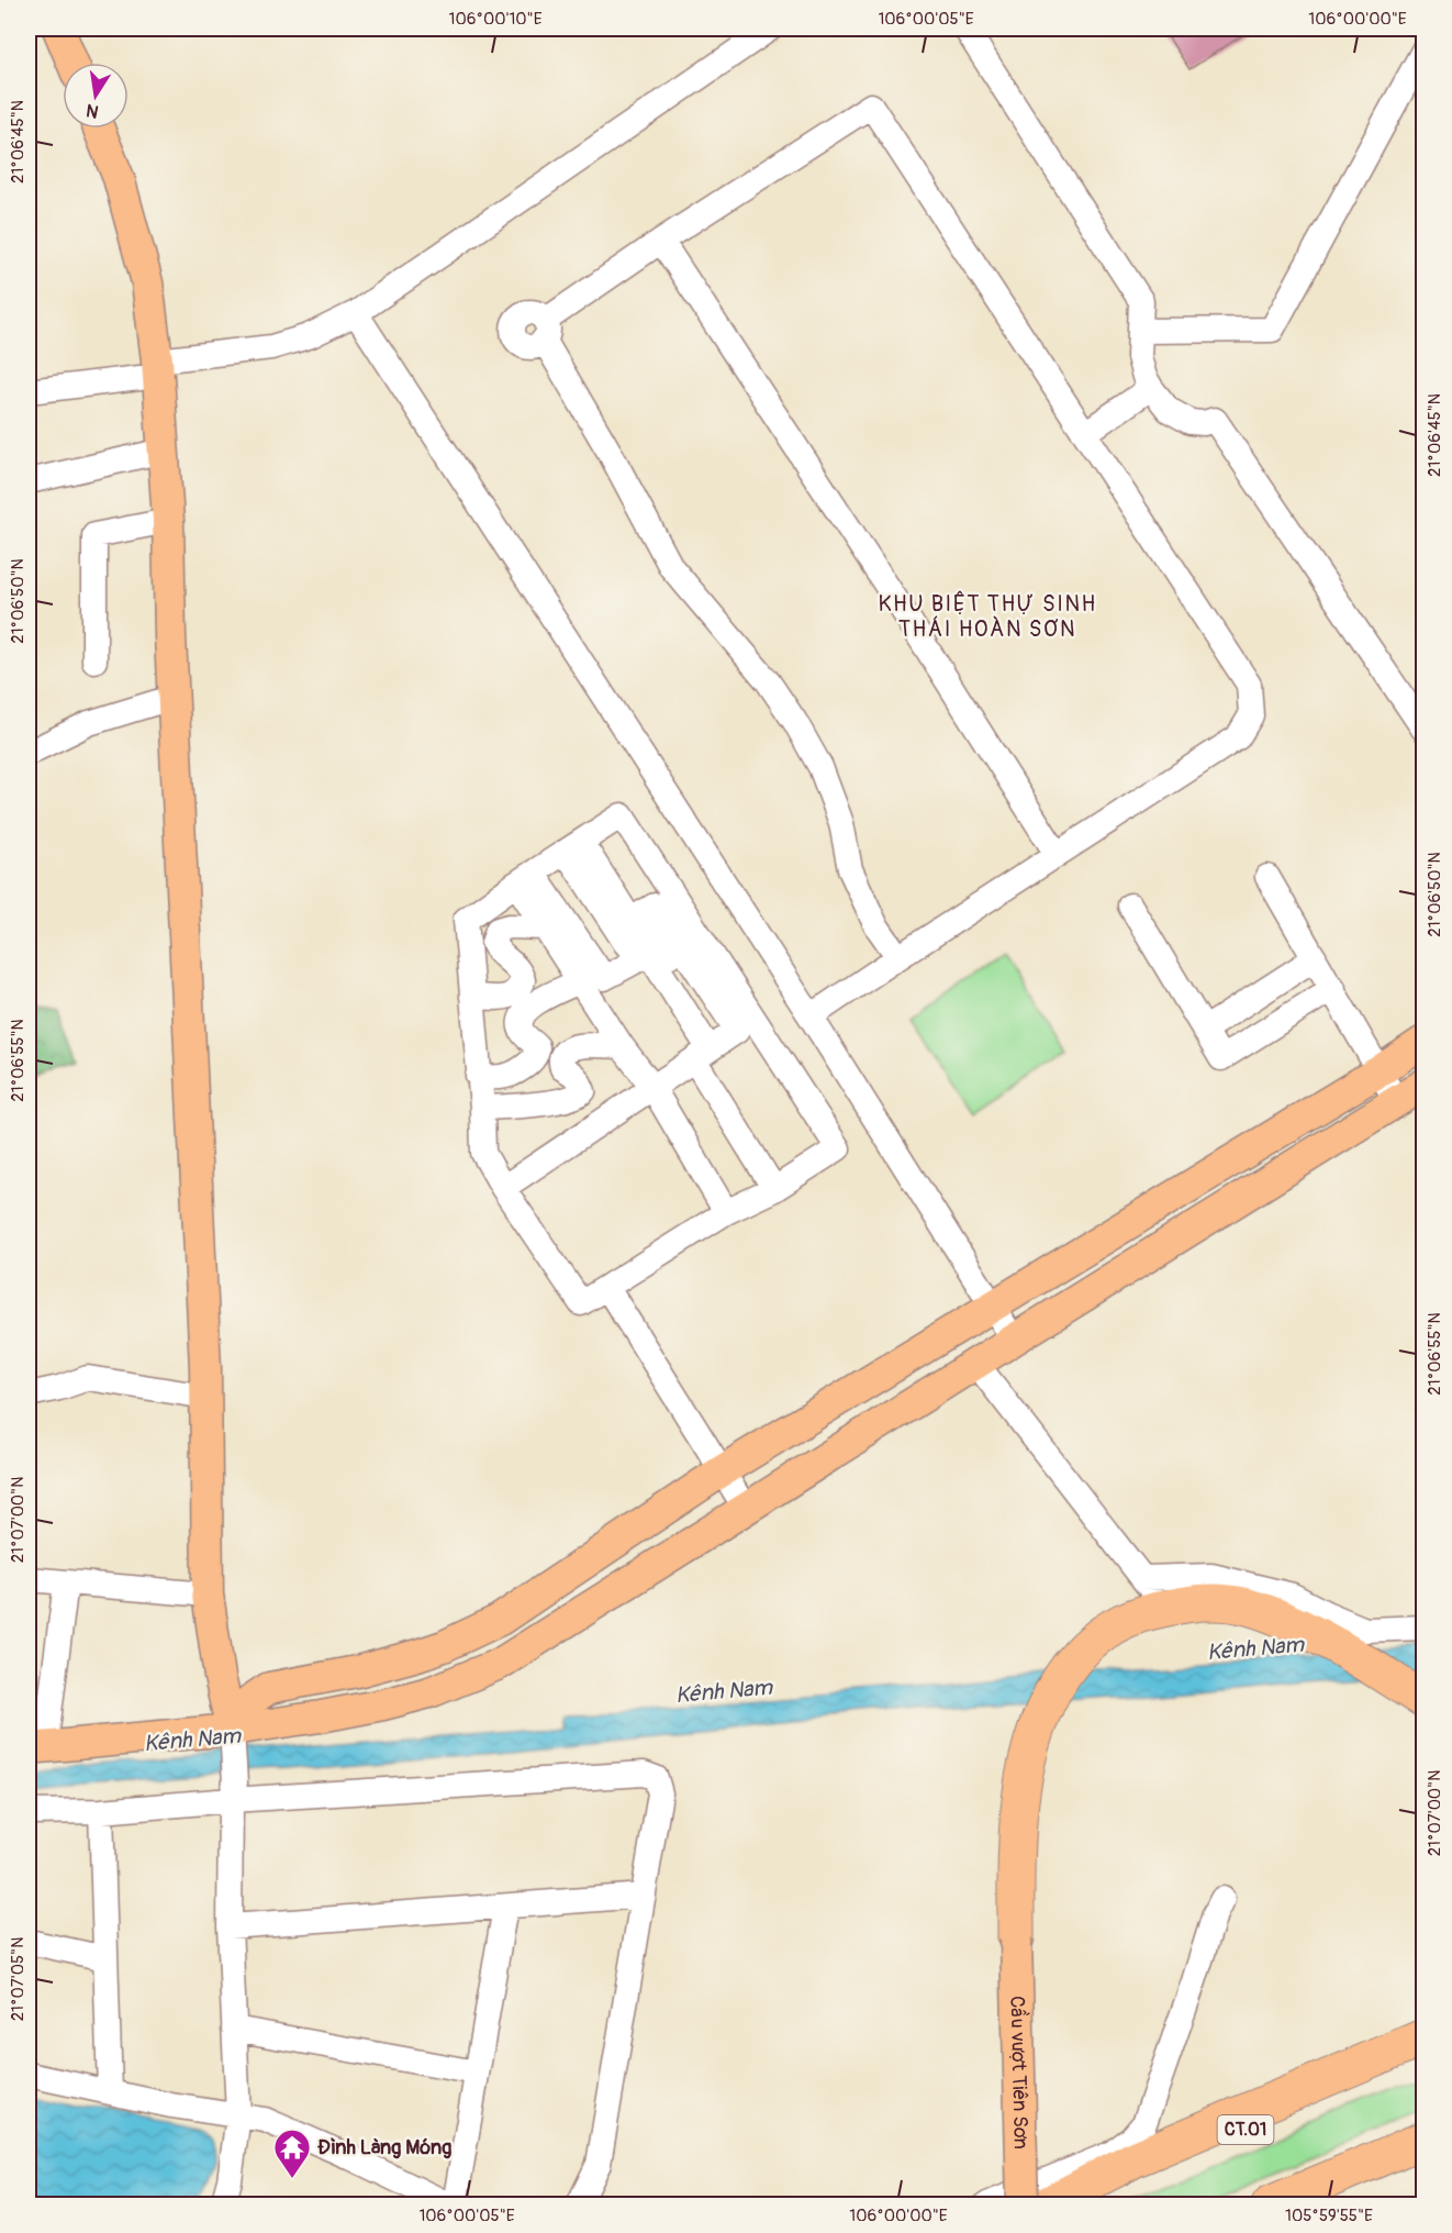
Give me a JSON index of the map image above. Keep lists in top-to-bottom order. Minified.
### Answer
{"streets":{"highway":["CT.01"],"main road":["Cầu vượt Tiên Sơn"]},"districts":["KHU BIỆT THỰ SINH THÁI HOÀN SƠN"],"water":["Kênh Nam"],"places":{"temple":["Đình Làng Móng"]},"north":"bottom","coordinates":["106°00'10\"E","106°00'05\"E","106°00'00\"E","21°06'45\"N","21°06'50\"N","21°06'55\"N","21°07'00\"N","21°07'05\"N","105°59'55\"E"]}
